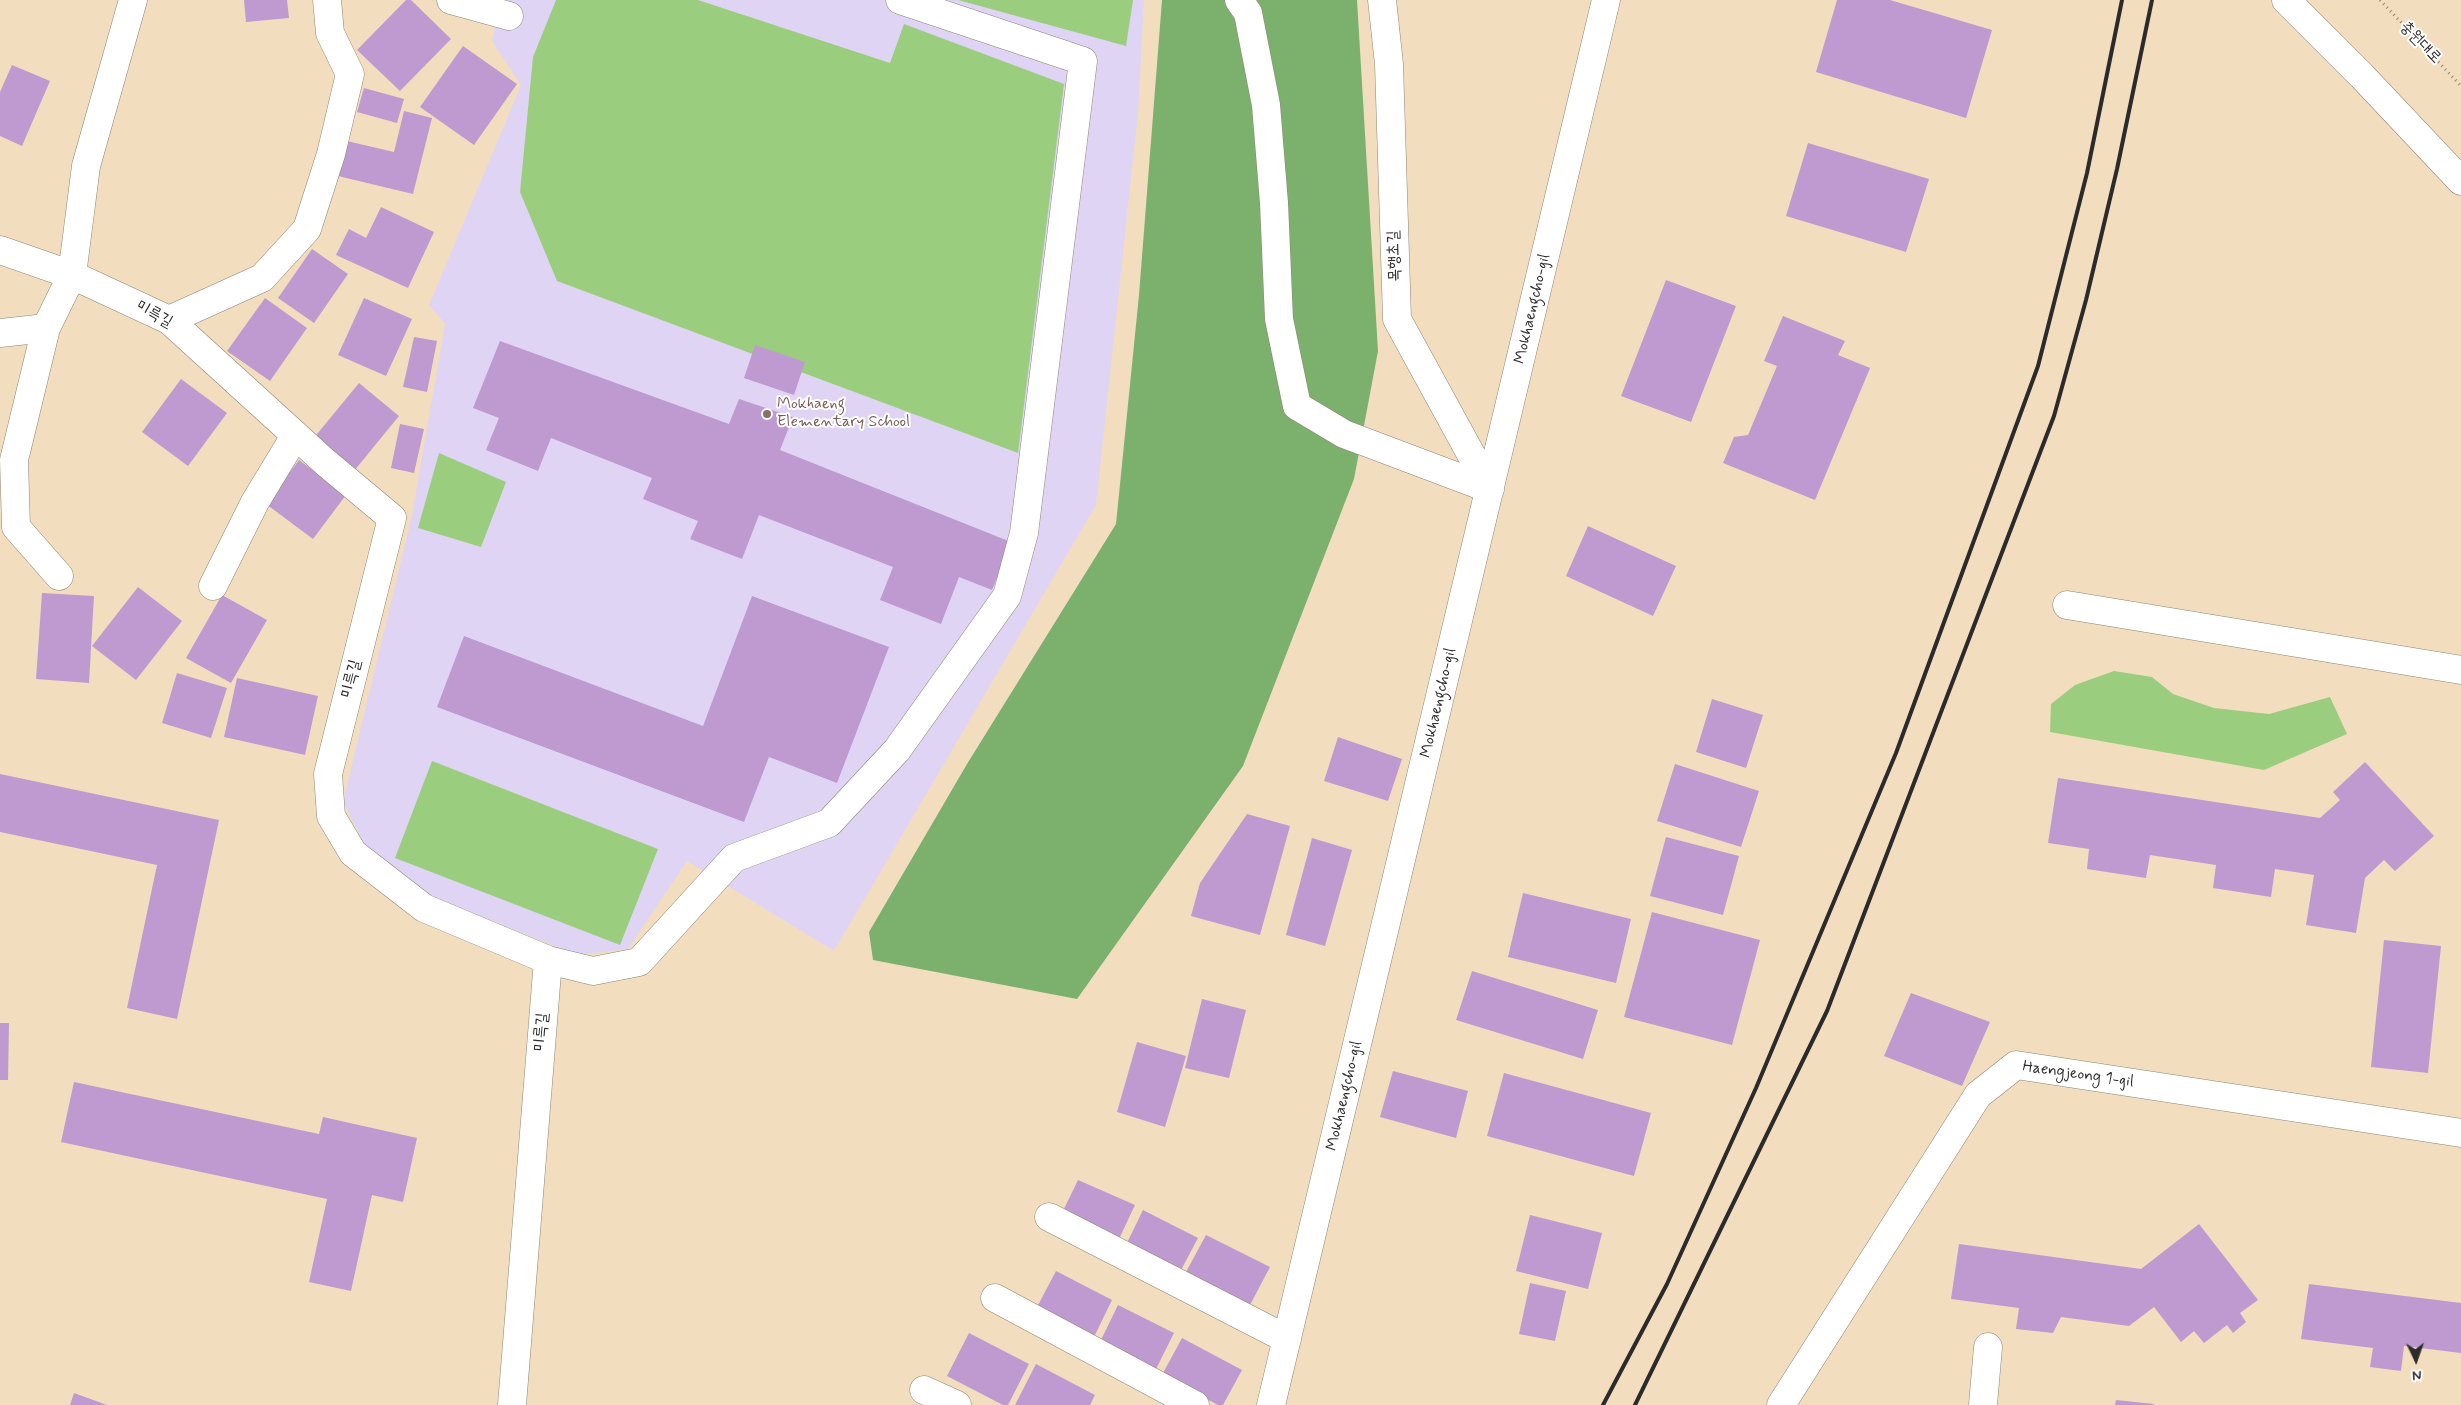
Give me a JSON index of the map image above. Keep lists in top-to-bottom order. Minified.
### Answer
{"streets":{"street":["목행초길","Mokhaengcho-gil","미륵길","Haengjeong 1-gil"],"path":["충원대로"]},"crossings":[["목행초길","Mokhaengcho-gil"]],"places":["Mokhaeng Elementary School"],"north":"bottom"}
